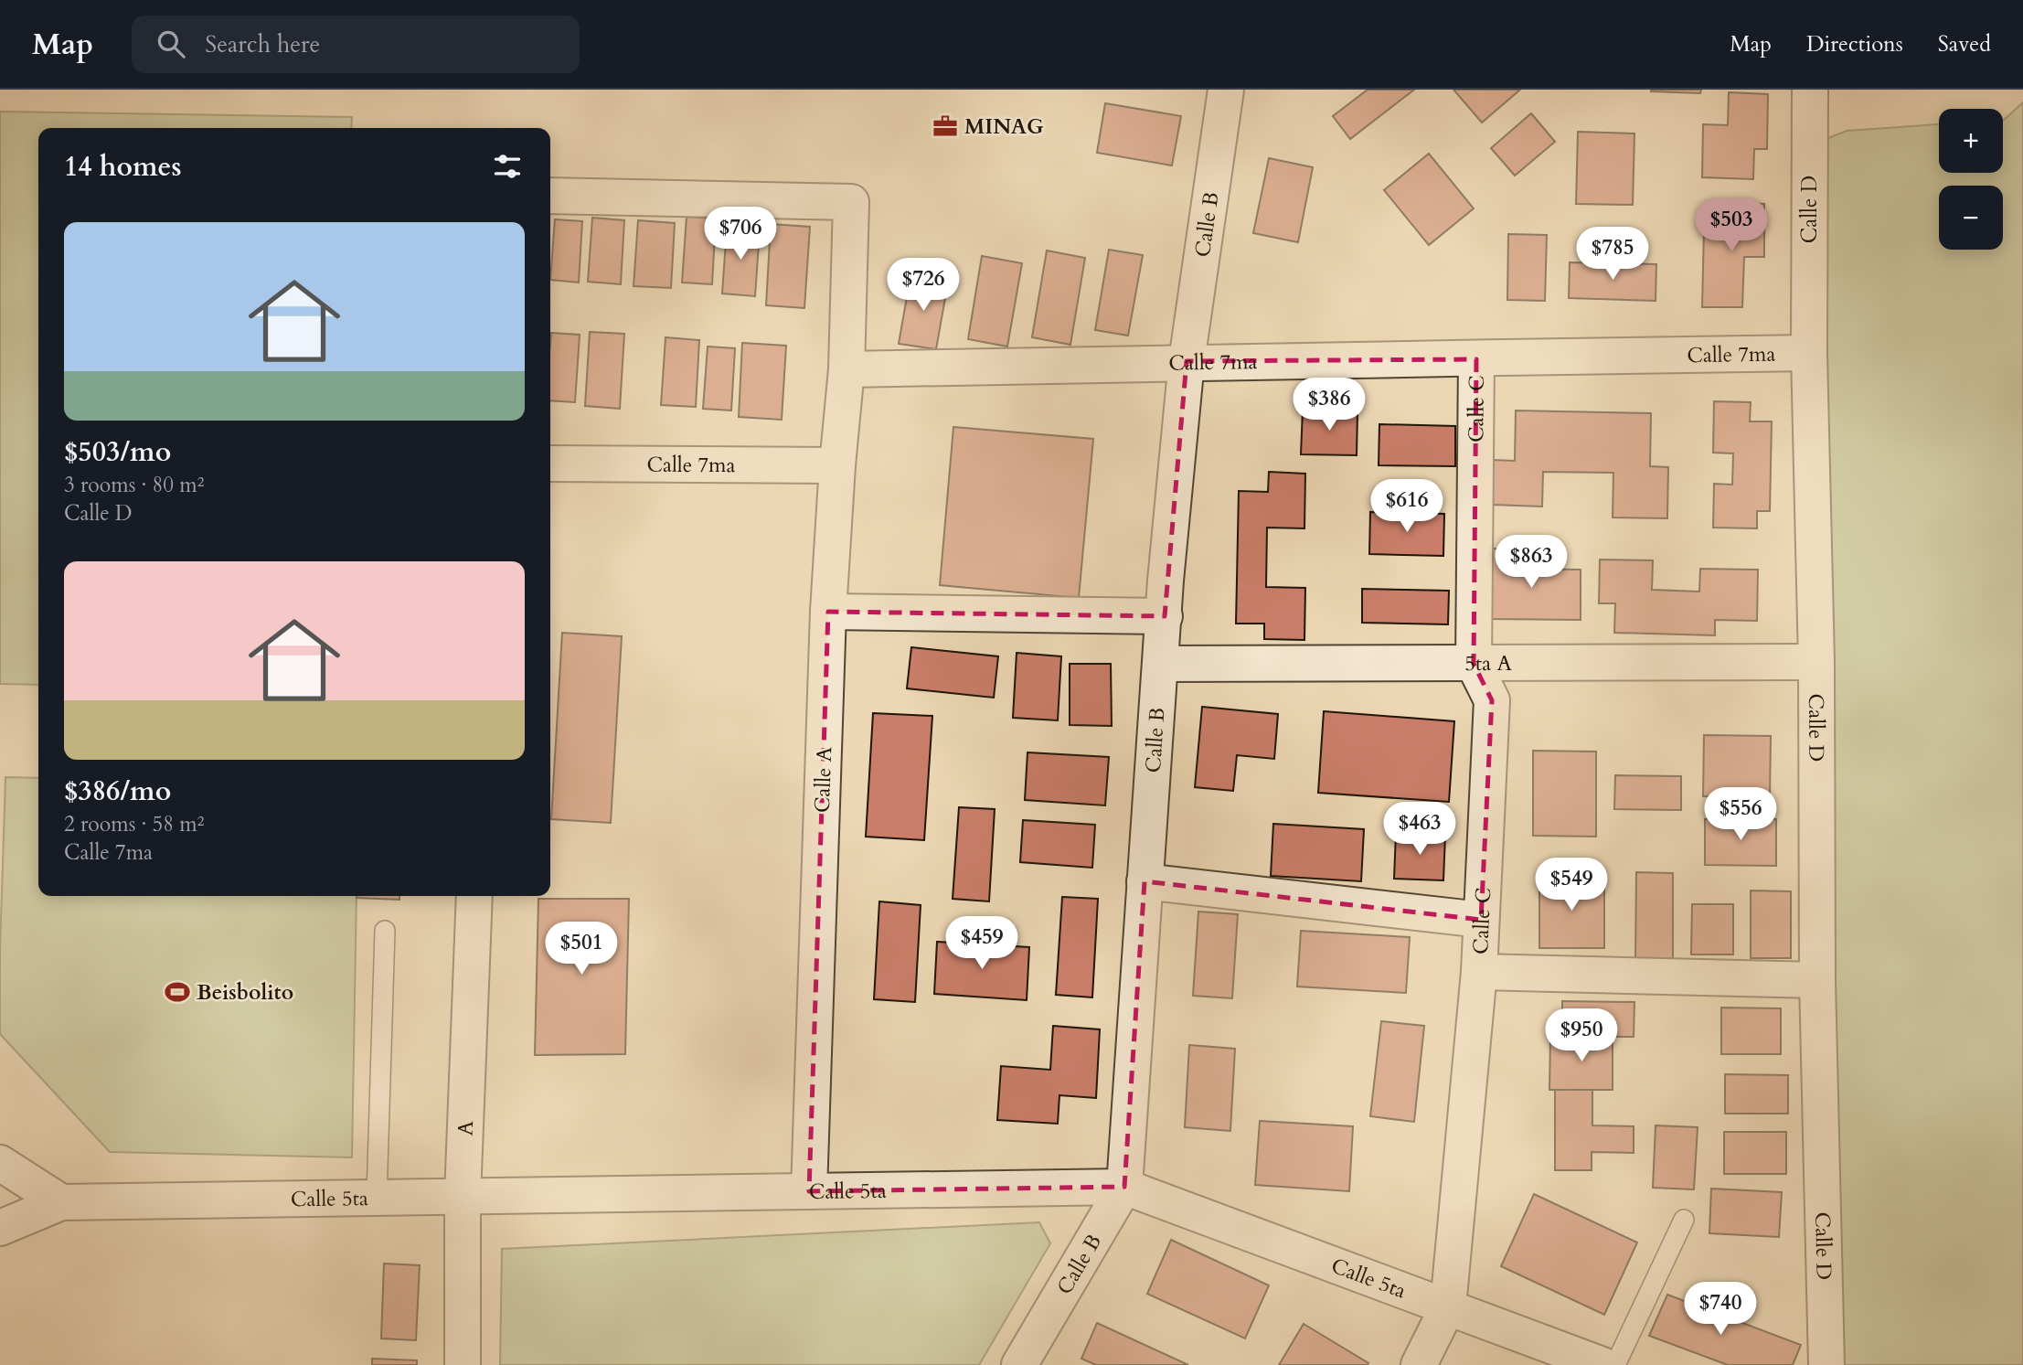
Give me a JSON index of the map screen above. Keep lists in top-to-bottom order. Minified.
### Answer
{"streets":{"street":["Calle D","Calle B","Calle 7ma","Calle C","5ta A","Calle A","A","Calle 5ta"]},"crossings":[["Calle D","Calle 7ma"],["Calle D","5ta A"],["Calle B","Calle 7ma"],["Calle B","5ta A"],["Calle B","Calle 5ta"],["Calle 7ma","Calle C"],["Calle 7ma","Calle A"],["Calle C","5ta A"],["Calle C","Calle 5ta"],["Calle A","Calle 5ta"],["A","Calle 5ta"]],"places":{"office":["MINAG"],"sports":["Beisbolito"]},"page":{"header":"Map","search":"Search here","nav":["Map","Directions","Saved"],"map_buttons":["+","−"],"heading":"14 homes","price":["$503","$706","$785","$726","$386","$616","$863","$556","$463","$549","$459","$501","$950","$740"],"list":[{"name":"$503/mo","note":"3 rooms · 80 m² · Calle D"},{"name":"$386/mo","note":"2 rooms · 58 m² · Calle 7ma"}]}}
